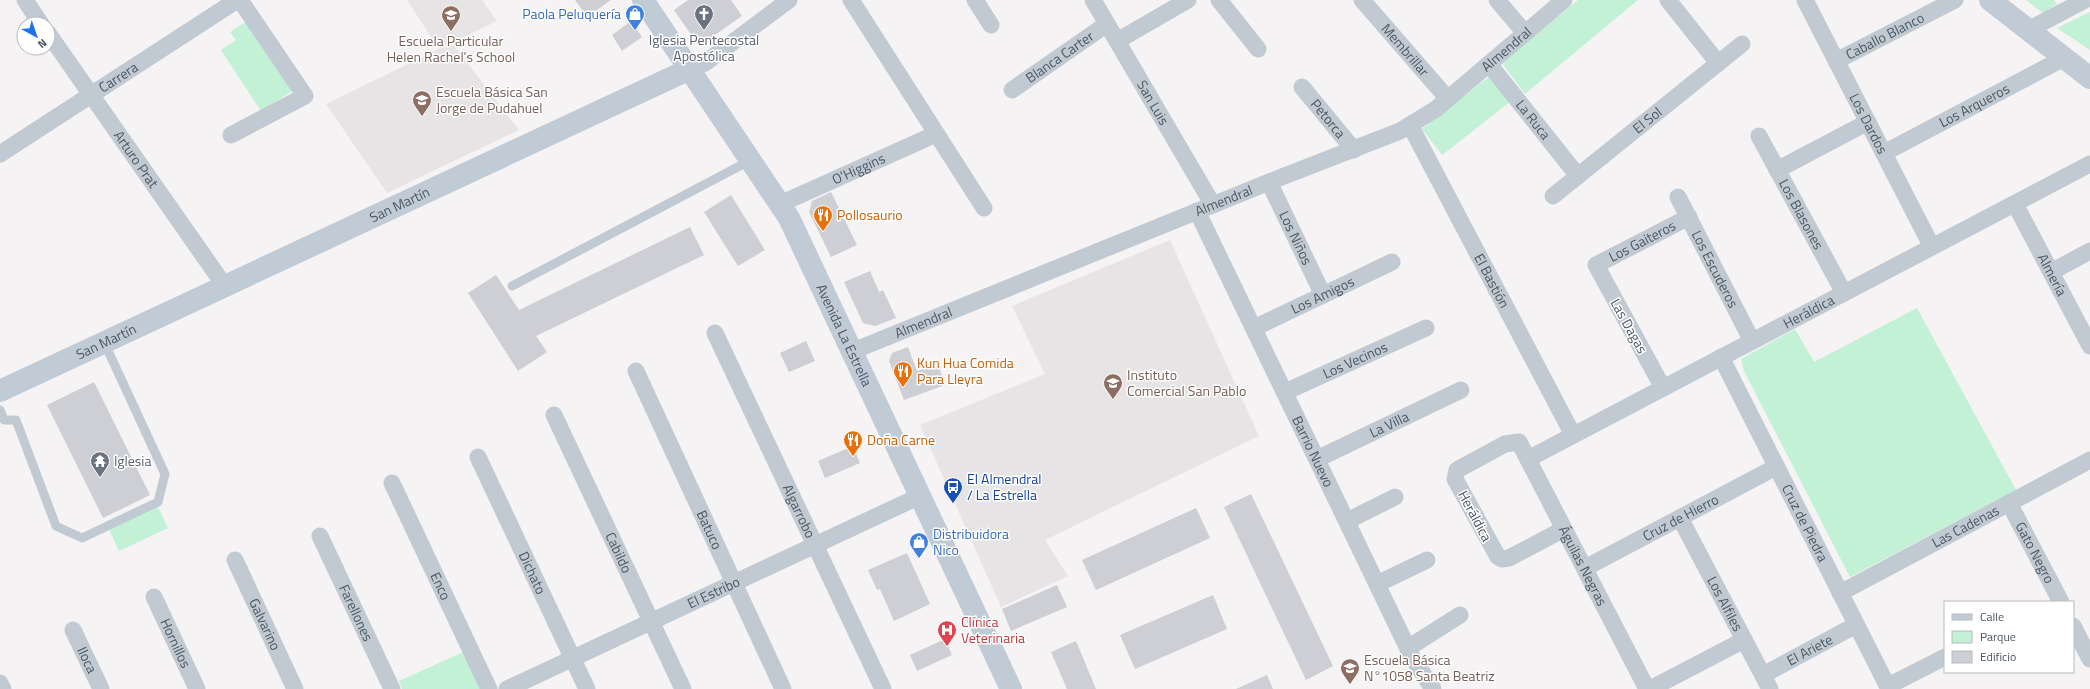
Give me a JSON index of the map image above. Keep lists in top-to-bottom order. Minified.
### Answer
{"streets":{"street":["Caballo Blanco","Almendral","Membrillar","Blanca Carter","Carrera","San Luis","Los Arqueros","Petorca","La Ruca","El Sol","Los Dardos","Arturo Prat","O'Higgins","San Martín","Los Blasones","Los Niños","Los Gaiteros","Los Escuderos","Almería","El Bastión","Los Amigos","Heráldica","Las Dagas","Avenida La Estrella","Los Vecinos","La Villa","Barrio Nuevo","Algarrobo","Cruz de Hierro","Cruz de Piedra","Las Cadenas","Batuco","Cabildo","Gato Negro","Águilas Negras","Dichato","Enco","El Estribo","Los Alfiles","Farellones","Galvarino","Hornillos","El Ariete","Iloca"]},"crossings":[["Caballo Blanco","Los Dardos"],["Almendral","Membrillar"],["Almendral","San Luis"],["Almendral","Petorca"],["Almendral","La Ruca"],["Almendral","Los Niños"],["Almendral","El Bastión"],["Almendral","Avenida La Estrella"],["Almendral","Barrio Nuevo"],["Blanca Carter","San Luis"],["Carrera","Arturo Prat"],["Los Arqueros","Los Dardos"],["La Ruca","El Sol"],["Los Dardos","Heráldica"],["Arturo Prat","San Martín"],["O'Higgins","Avenida La Estrella"],["San Martín","Avenida La Estrella"],["Los Blasones","Heráldica"],["Los Niños","Los Amigos"],["Los Gaiteros","Los Escuderos"],["Los Gaiteros","Las Dagas"],["Los Escuderos","Heráldica"],["Almería","Heráldica"],["El Bastión","Heráldica"],["Los Amigos","Barrio Nuevo"],["Heráldica","Las Dagas"],["Heráldica","Cruz de Piedra"],["Heráldica","Águilas Negras"],["Avenida La Estrella","El Estribo"],["Los Vecinos","Barrio Nuevo"],["La Villa","Barrio Nuevo"],["Algarrobo","El Estribo"],["Cruz de Hierro","Cruz de Piedra"],["Cruz de Hierro","Águilas Negras"],["Cruz de Hierro","Los Alfiles"],["Cruz de Piedra","Las Cadenas"],["Cruz de Piedra","El Ariete"],["Las Cadenas","Gato Negro"],["Batuco","El Estribo"],["Cabildo","El Estribo"],["Dichato","El Estribo"],["Los Alfiles","El Ariete"]],"places":{"shop":["Paola Peluquería","Distribuidora Nico"],"church":["Iglesia Pentecostal Apostólica"],"school or university":["Escuela Particular Helen Rachel's School","Escuela Básica San Jorge de Pudahuel","Instituto Comercial San Pablo","Escuela Básica N°1058 Santa Beatriz"],"restaurant":["Pollosaurio","Kun Hua Comida Para Lleyra","Doña Carne"],"temple":["Iglesia"],"bus stop":["El Almendral / La Estrella"],"hospital":["Clínica Veterinaria"]},"legend":["Calle","Parque","Edificio"],"north":"bottom right"}
